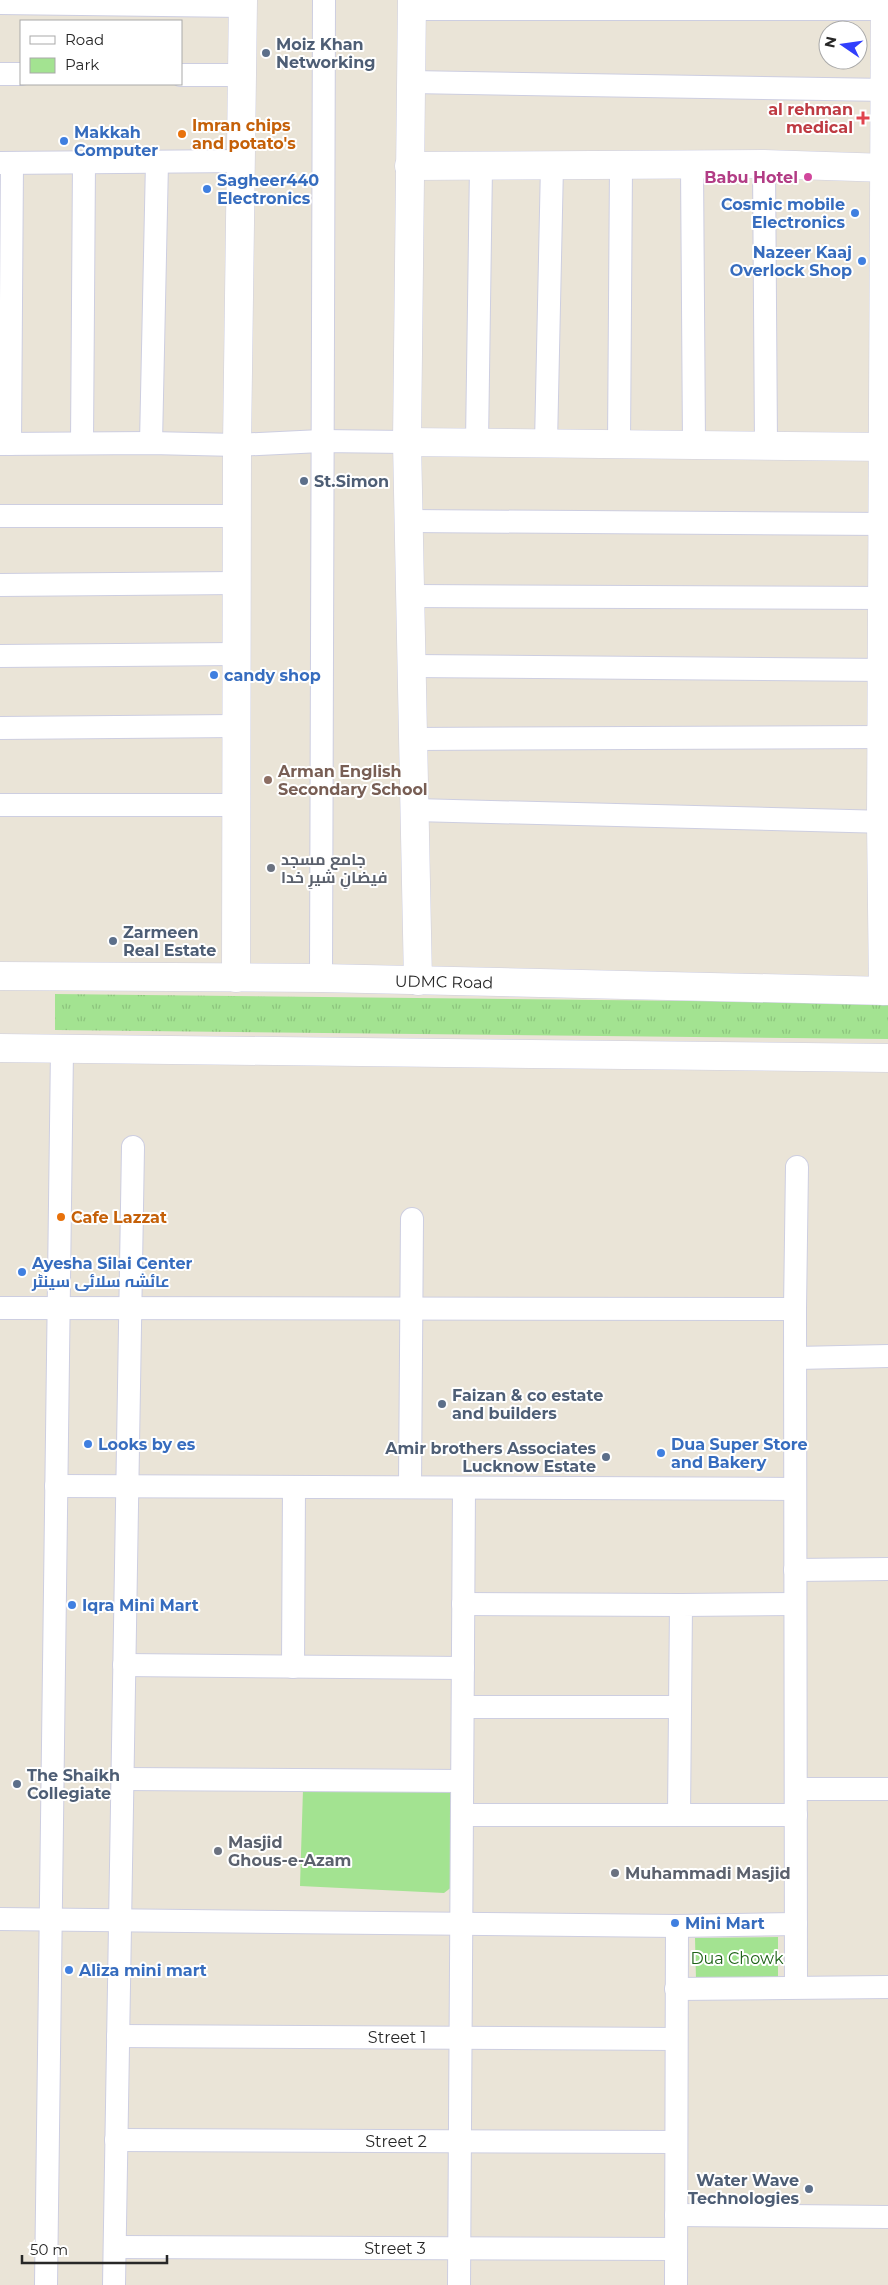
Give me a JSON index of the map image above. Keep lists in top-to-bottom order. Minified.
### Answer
{"streets":{"street":["UDMC Road","Street 1","Street 2","Street 3"]},"parks":["Dua Chowk"],"places":{"other":["Moiz Khan Networking","Imran chips and potato's","Makkah Computer","Babu Hotel","Sagheer440 Electronics","Cosmic mobile Electronics","Nazeer Kaaj Overlock Shop","St.Simon","candy shop","Arman English Secondary School","جامع مسجد فیضانِ شیرِ خدا","Zarmeen Real Estate","Cafe Lazzat","Ayesha Silai Center عائشہ سلائی سینٹر","Faizan & co estate and builders","Looks by es","Dua Super Store and Bakery","Amir brothers Associates Lucknow Estate","Iqra Mini Mart","The Shaikh Collegiate","Masjid Ghous-e-Azam","Muhammadi Masjid","Mini Mart","Aliza mini mart","Water Wave Technologies"],"health":["al rehman medical"]},"legend":["Road","Park"],"scale_bar":"50 m","north":"left"}
